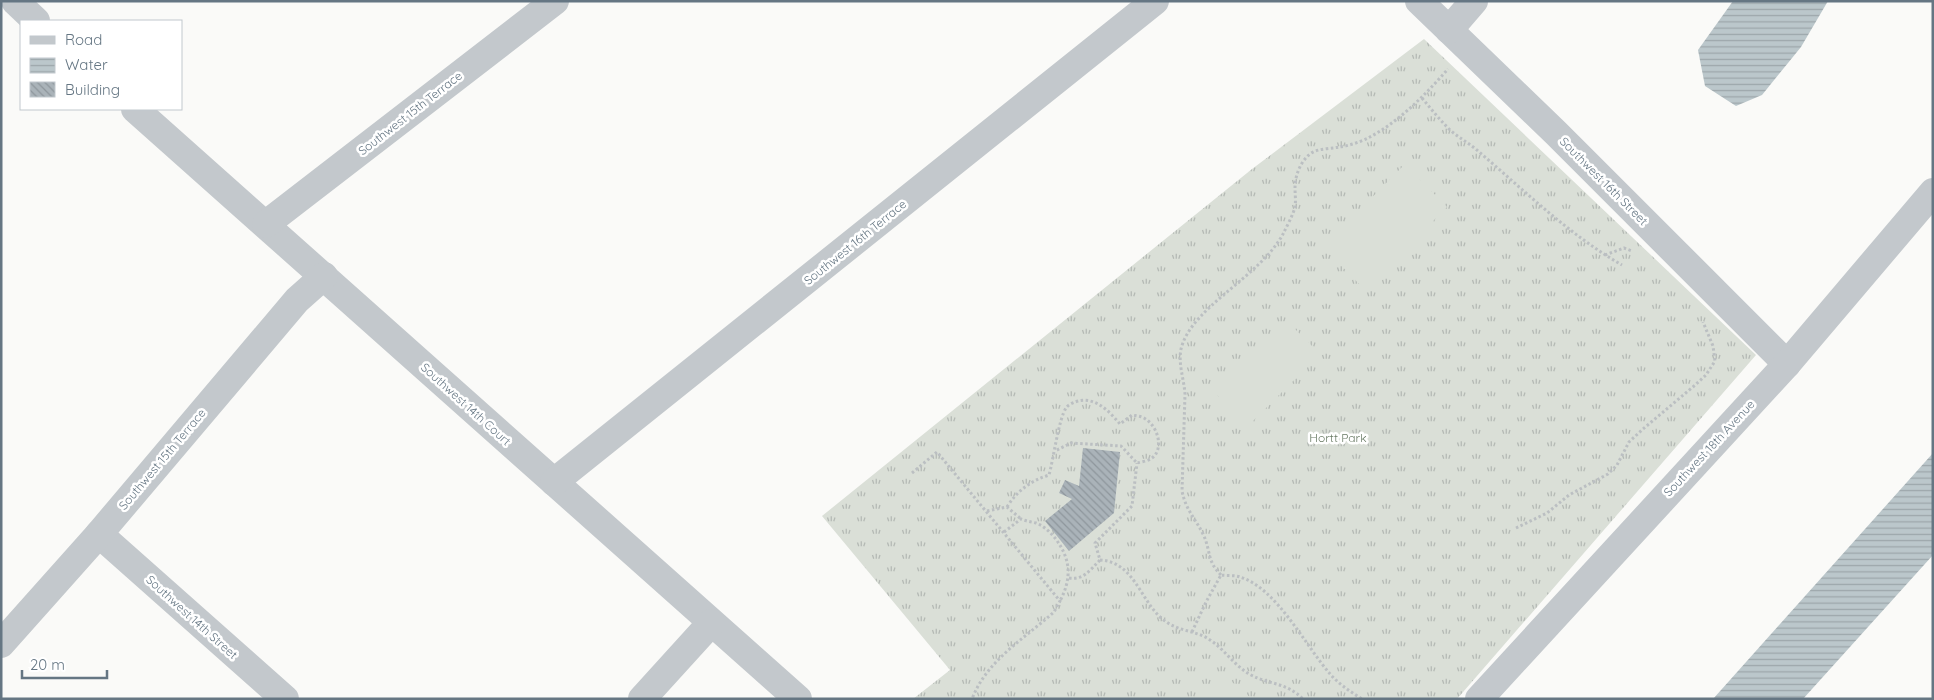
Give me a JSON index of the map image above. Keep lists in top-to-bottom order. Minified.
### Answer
{"streets":{"street":["Southwest 15th Terrace","Southwest 16th Street","Southwest 16th Terrace","Southwest 14th Court","Southwest 18th Avenue","Southwest 14th Street"]},"crossings":[["Southwest 15th Terrace","Southwest 14th Court"],["Southwest 15th Terrace","Southwest 14th Street"],["Southwest 16th Street","Southwest 18th Avenue"],["Southwest 16th Terrace","Southwest 14th Court"]],"parks":["Hortt Park"],"legend":["Road","Water","Building"],"scale_bar":"20 m"}
